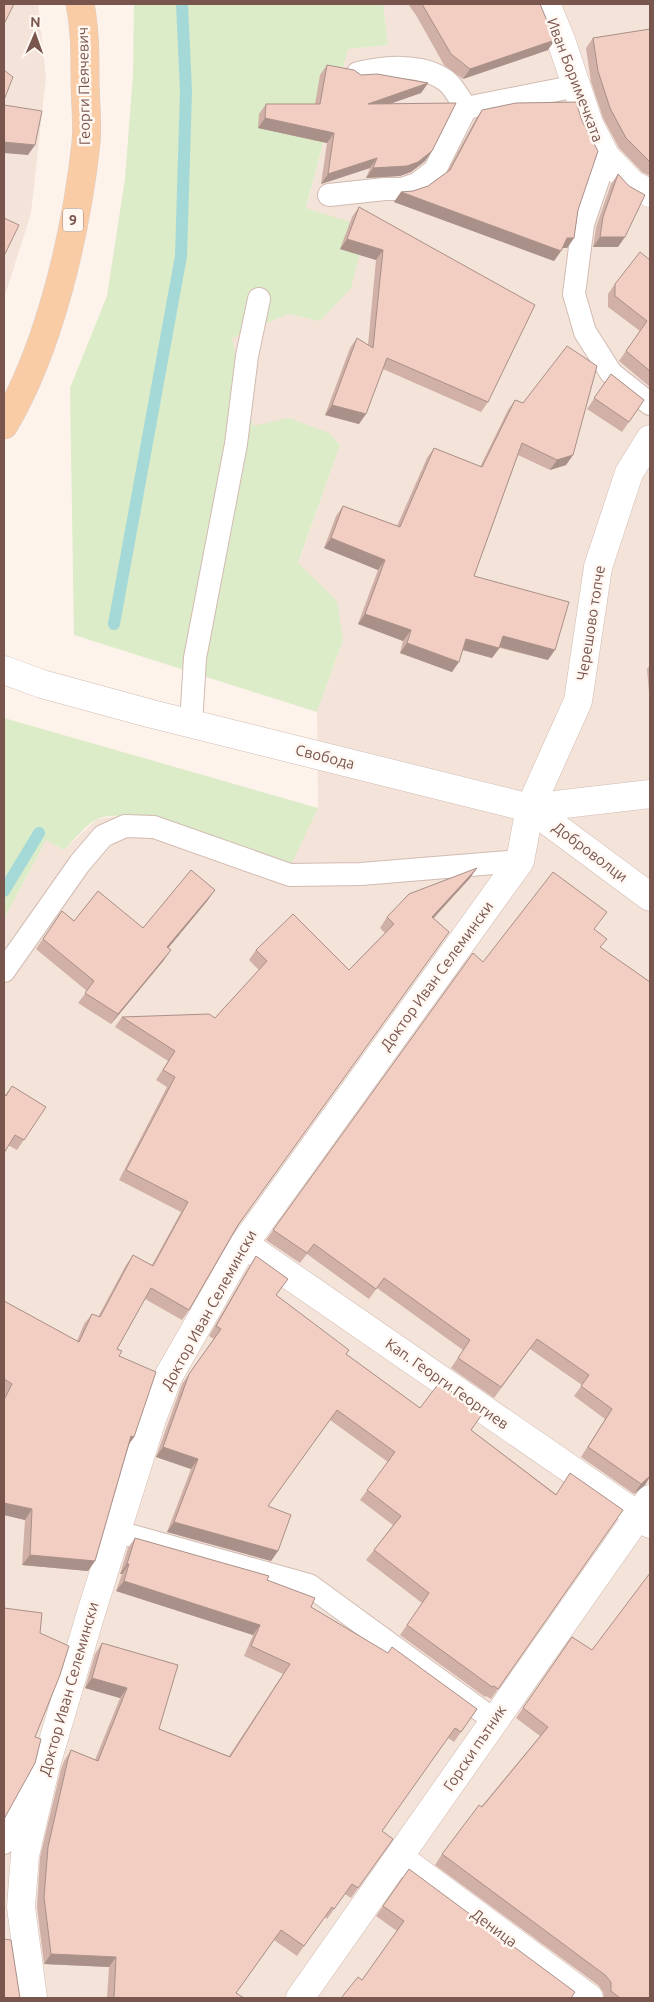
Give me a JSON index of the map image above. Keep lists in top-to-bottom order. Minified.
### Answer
{"streets":{"main road":["Георги Пеячевич","9"],"street":["Иван Боримечката","Черешово топче","Свобода","Доброволци","Доктор Иван Селемински","Кап. Георги Георгиев","Горски пътник","Деница"]},"crossings":[["Черешово топче","Свобода"],["Черешово топче","Доброволци"],["Черешово топче","Доктор Иван Селемински"],["Свобода","Доброволци"],["Свобода","Доктор Иван Селемински"],["Доброволци","Доктор Иван Селемински"],["Доктор Иван Селемински","Кап. Георги Георгиев"],["Кап. Георги Георгиев","Горски пътник"],["Горски пътник","Деница"]],"north":"top"}
